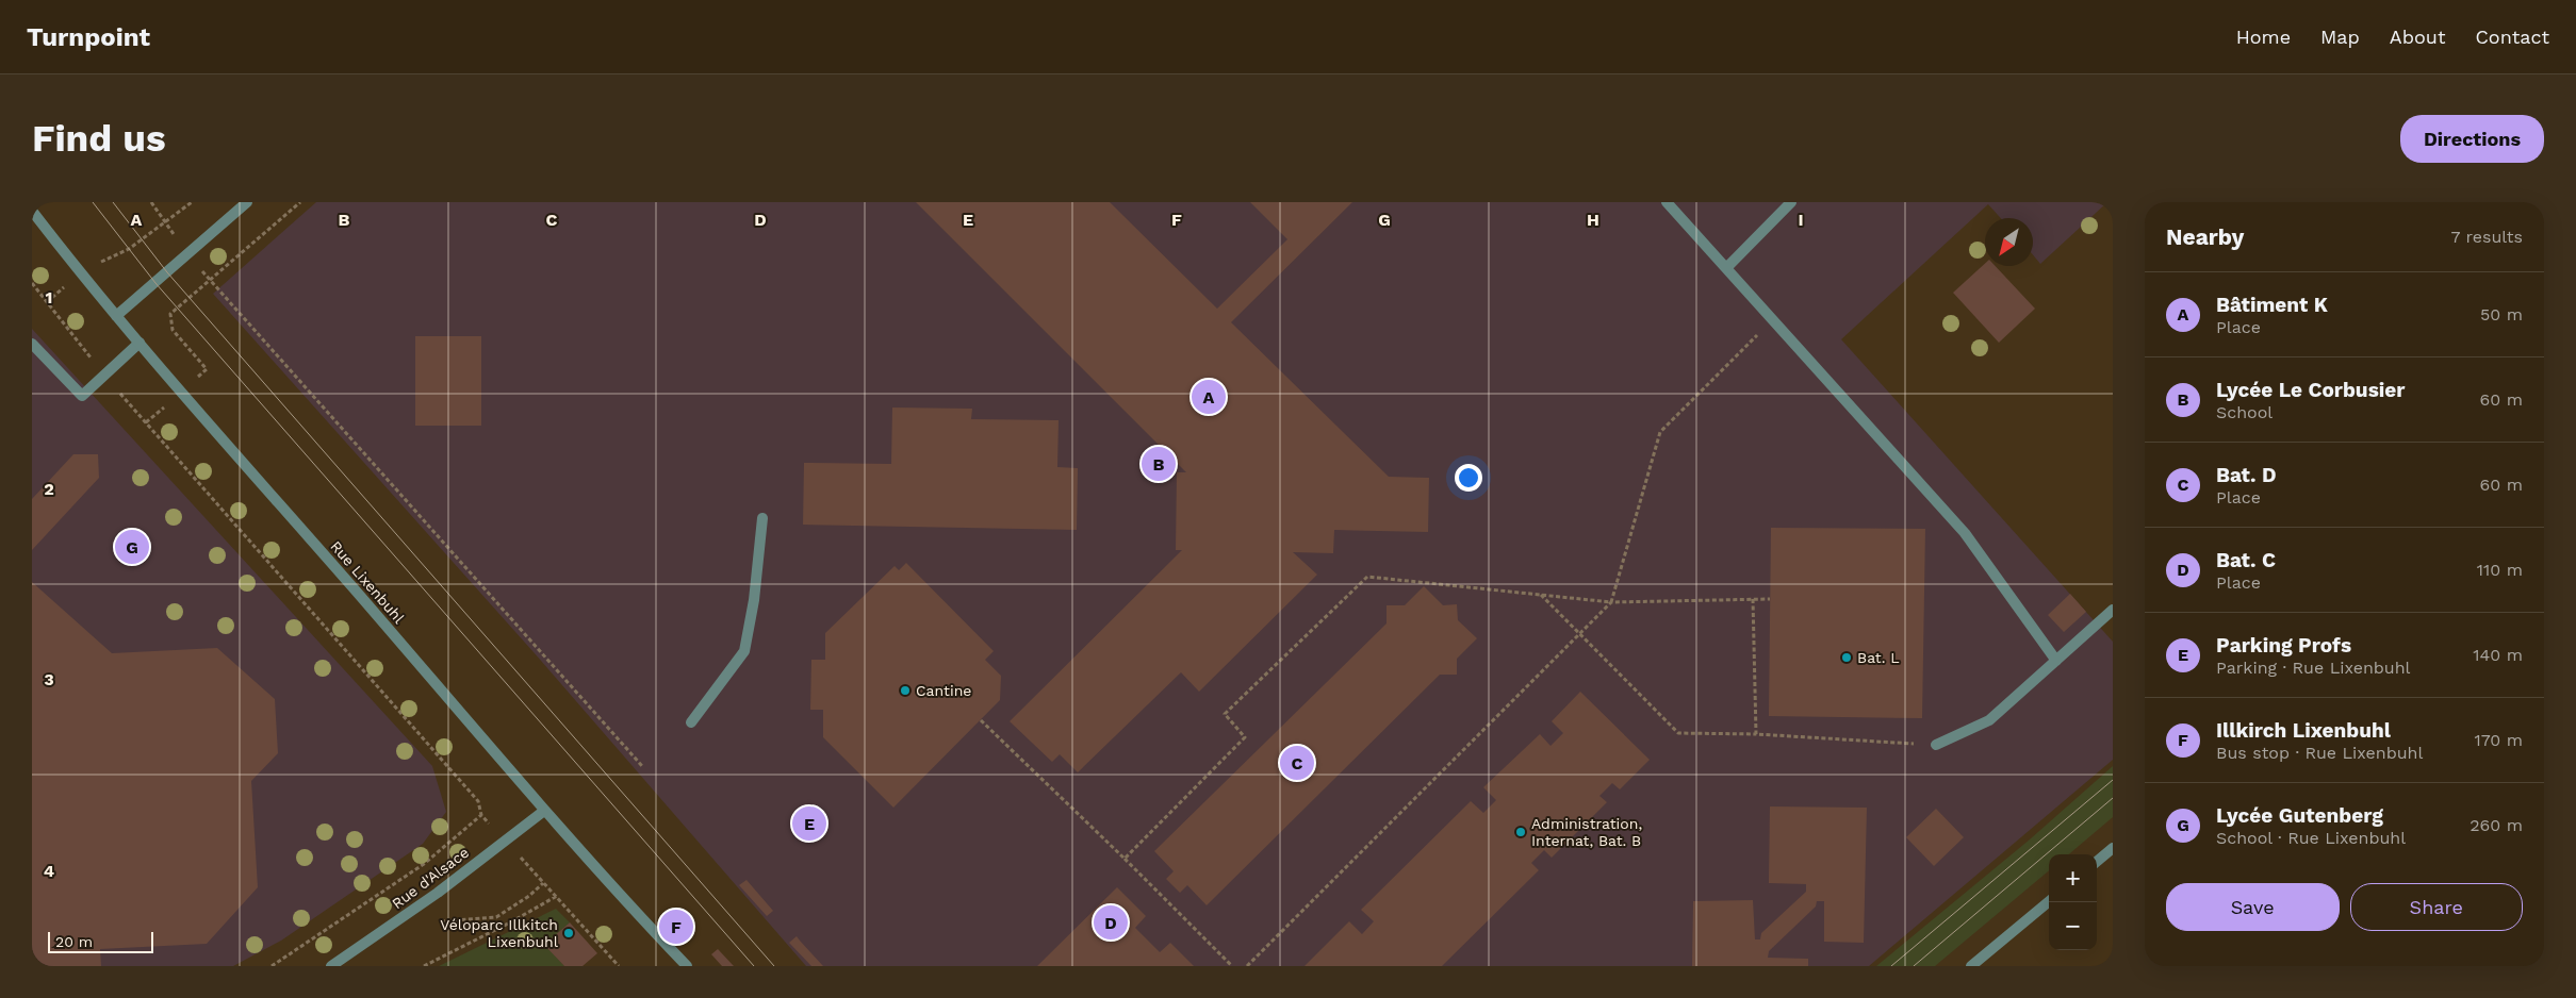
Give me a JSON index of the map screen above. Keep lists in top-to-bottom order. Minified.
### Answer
{"streets":{"street":["Rue Lixenbuhl","Rue d'Alsace"]},"crossings":[["Rue Lixenbuhl","Rue d'Alsace"]],"places":["Bat. L","Cantine","Administration, Internat, Bat. B","Véloparc Illkitch Lixenbuhl"],"scale_bar":"20 m","north":"bottom left","page":{"header":"Turnpoint","nav":["Home","Map","About","Contact"],"buttons":["Directions",["Save","Share"]],"title":"Find us","heading":["Nearby","7 results"],"list":[{"mark":"A","name":"Bâtiment K","note":"Place","value":"50 m"},{"mark":"B","name":"Lycée Le Corbusier","note":"School","value":"60 m"},{"mark":"C","name":"Bat. D","note":"Place","value":"60 m"},{"mark":"D","name":"Bat. C","note":"Place","value":"110 m"},{"mark":"E","name":"Parking Profs","note":"Parking · Rue Lixenbuhl","value":"140 m"},{"mark":"F","name":"Illkirch Lixenbuhl","note":"Bus stop · Rue Lixenbuhl","value":"170 m"},{"mark":"G","name":"Lycée Gutenberg","note":"School · Rue Lixenbuhl","value":"260 m"}],"pins":["A","B","G","C","E","D","F"],"map_buttons":["+","−"],"scale":"20 m"},"grid":{"columns":["A","B","C","D","E","F","G","H","I"],"rows":["1","2","3","4"]}}
